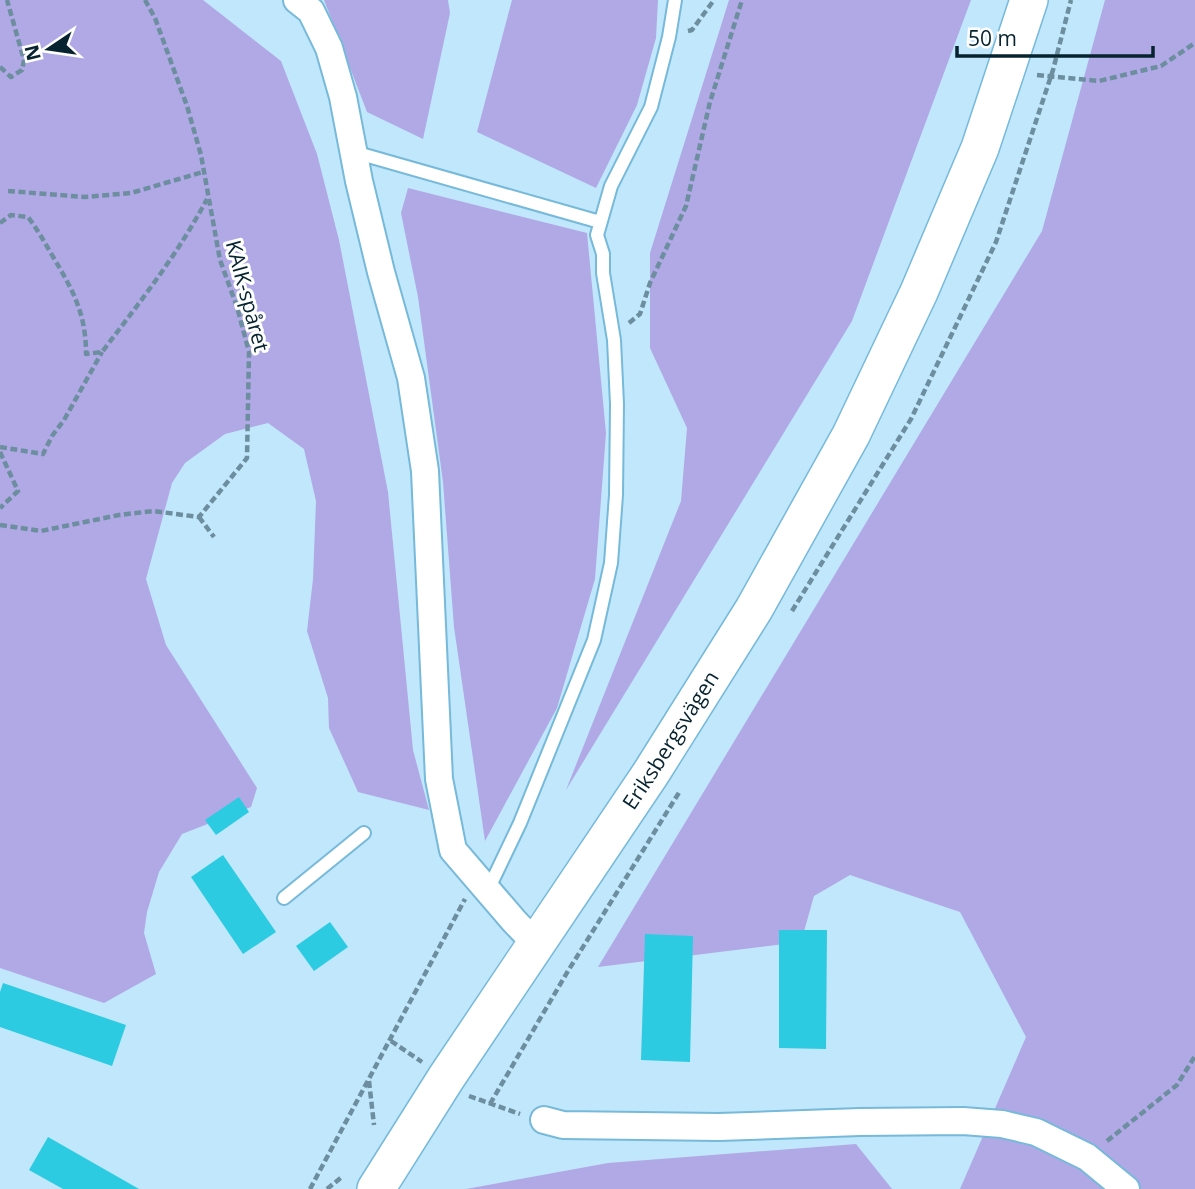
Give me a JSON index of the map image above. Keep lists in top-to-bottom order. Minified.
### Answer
{"streets":{"main road":["Eriksbergsvägen"],"path":["KAIK-spåret"]},"scale_bar":"50 m","north":"left"}
